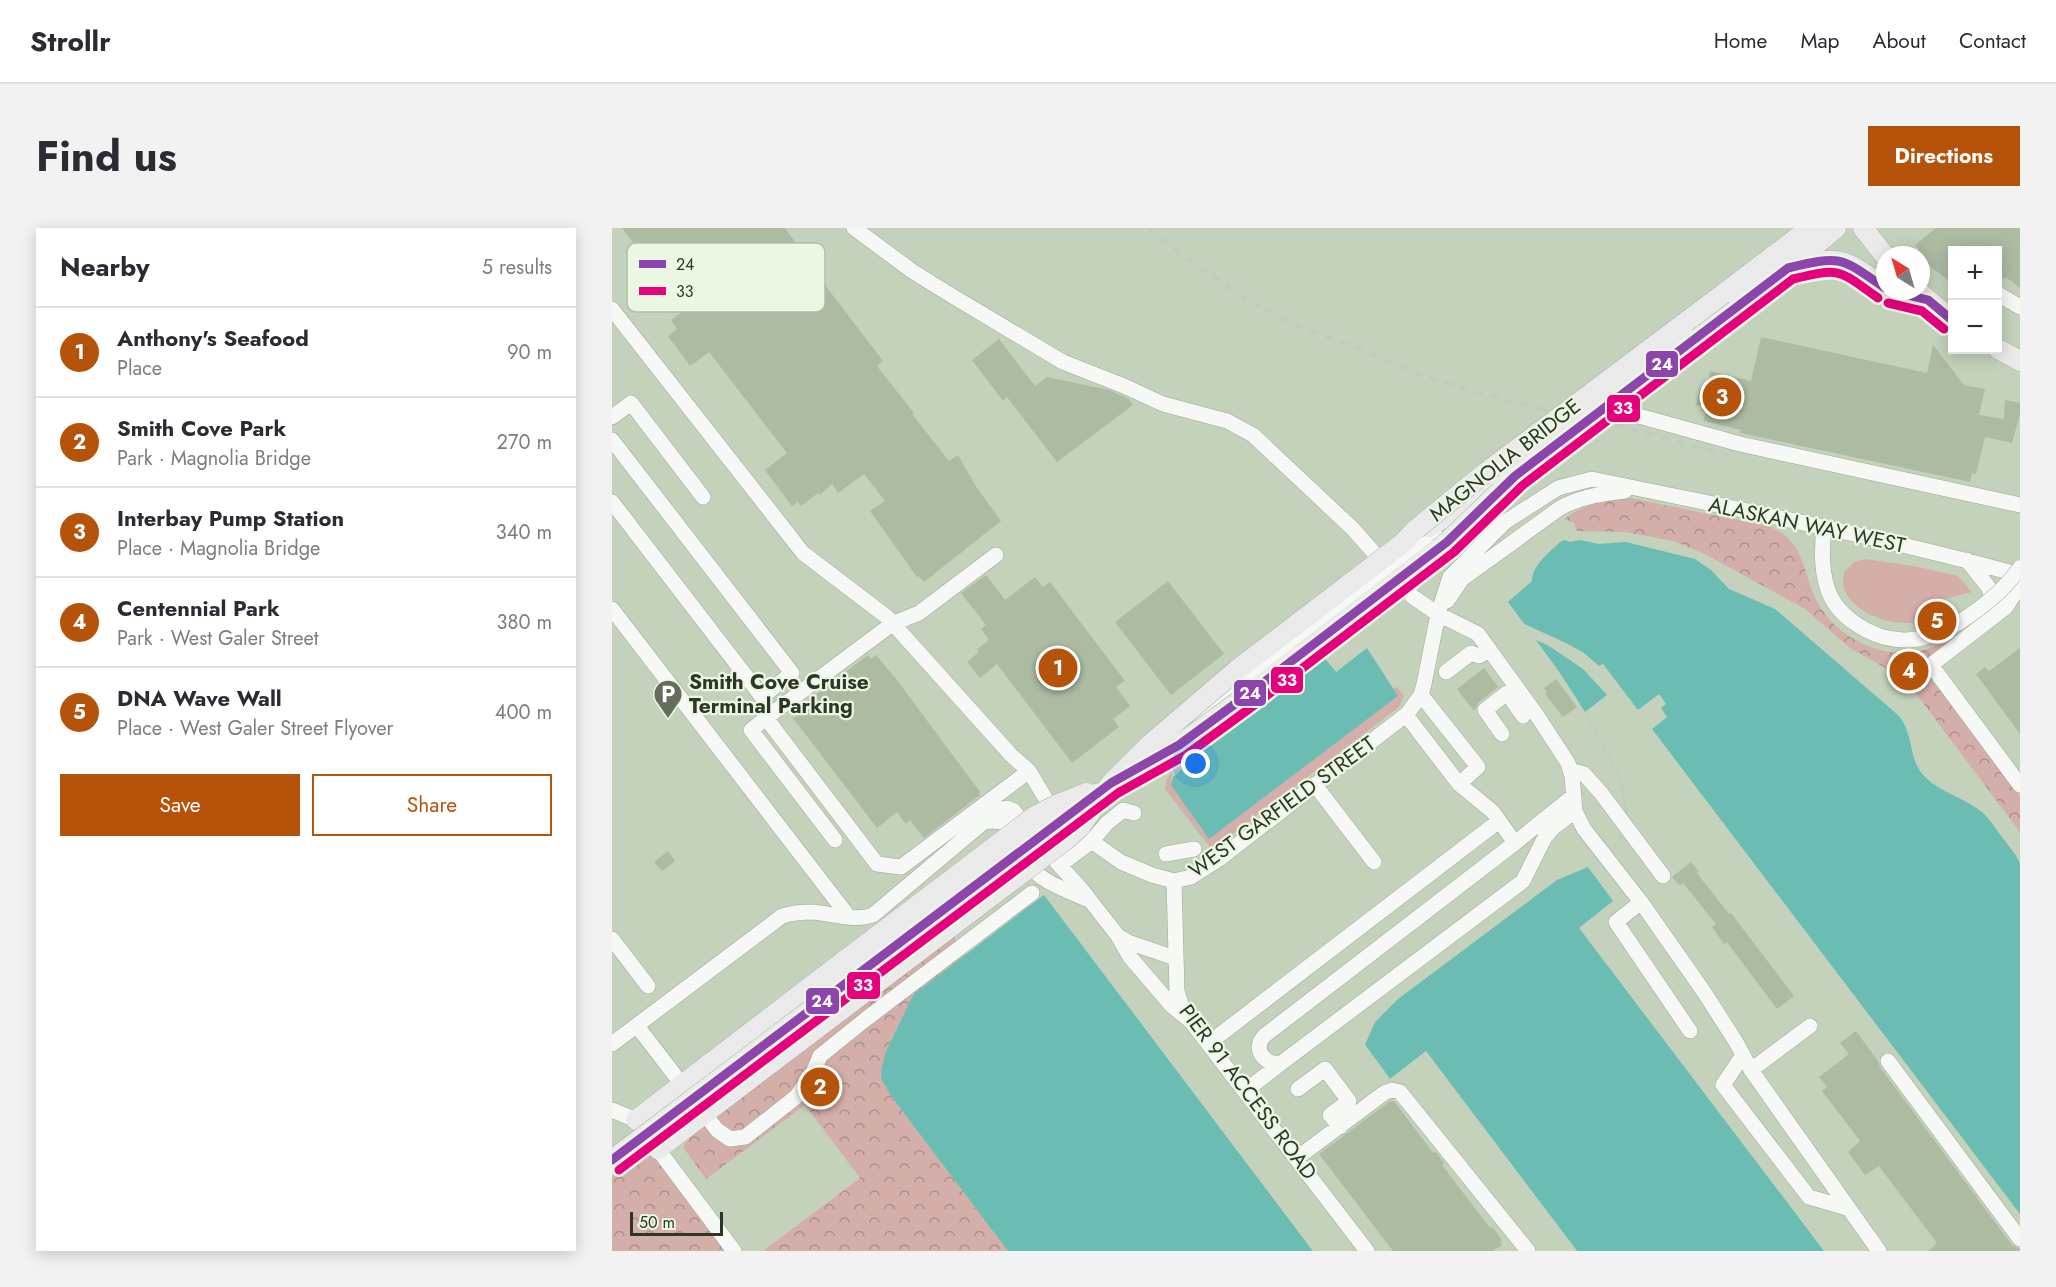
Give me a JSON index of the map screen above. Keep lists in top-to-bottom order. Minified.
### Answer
{"streets":{"main road":["MAGNOLIA BRIDGE"],"street":["ALASKAN WAY WEST","WEST GARFIELD STREET","PIER 91 ACCESS ROAD"]},"crossings":[["ALASKAN WAY WEST","WEST GARFIELD STREET"],["WEST GARFIELD STREET","PIER 91 ACCESS ROAD"]],"places":{"parking":["Smith Cove Cruise Terminal Parking"]},"lines":["transit line 24","transit line 33"],"legend":["24","33"],"scale_bar":"50 m","north":"top left","page":{"header":"Strollr","nav":["Home","Map","About","Contact"],"title":"Find us","buttons":["Directions",["Save","Share"]],"heading":["Nearby","5 results"],"map_buttons":["+","−"],"list":[{"mark":"1","name":"Anthony's Seafood","note":"Place","value":"90 m"},{"mark":"2","name":"Smith Cove Park","note":"Park · Magnolia Bridge","value":"270 m"},{"mark":"3","name":"Interbay Pump Station","note":"Place · Magnolia Bridge","value":"340 m"},{"mark":"4","name":"Centennial Park","note":"Park · West Galer Street","value":"380 m"},{"mark":"5","name":"DNA Wave Wall","note":"Place · West Galer Street Flyover","value":"400 m"}],"pins":["3","5","1","4","2"],"scale":"50 m"}}
